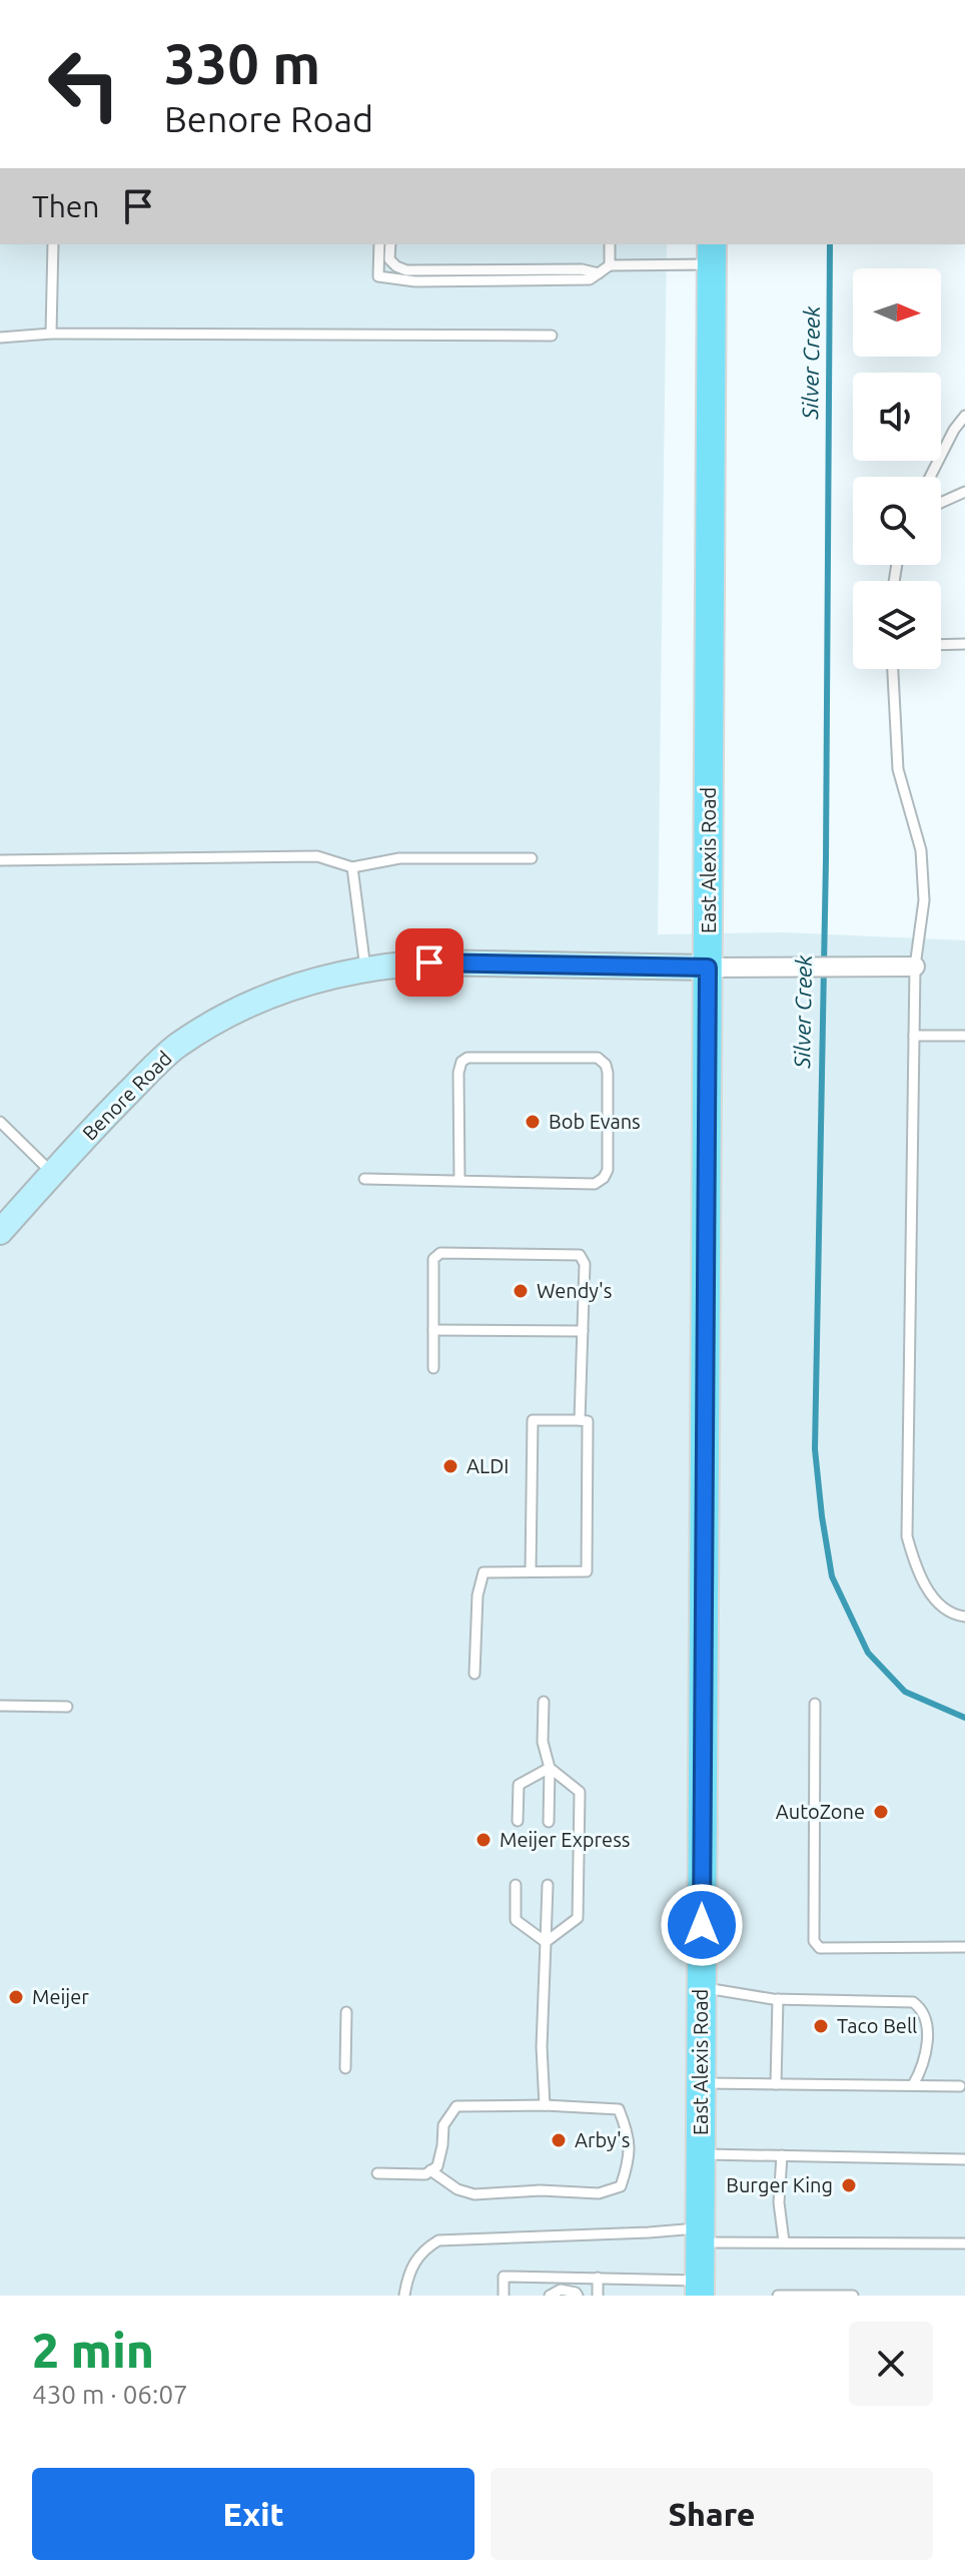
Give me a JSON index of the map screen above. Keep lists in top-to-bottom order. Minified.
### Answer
{"streets":{"main road":["East Alexis Road","Benore Road"]},"crossings":[["East Alexis Road","Benore Road"]],"water":["Silver Creek"],"places":["Bob Evans","Wendy's","ALDI","AutoZone","Meijer Express","Meijer","Taco Bell","Arby's","Burger King"],"north":"right","page":{"turn":["330 m","Benore Road"],"then":"Then","heading":["2 min","430 m · 06:07"],"buttons":["Exit","Share"]}}
